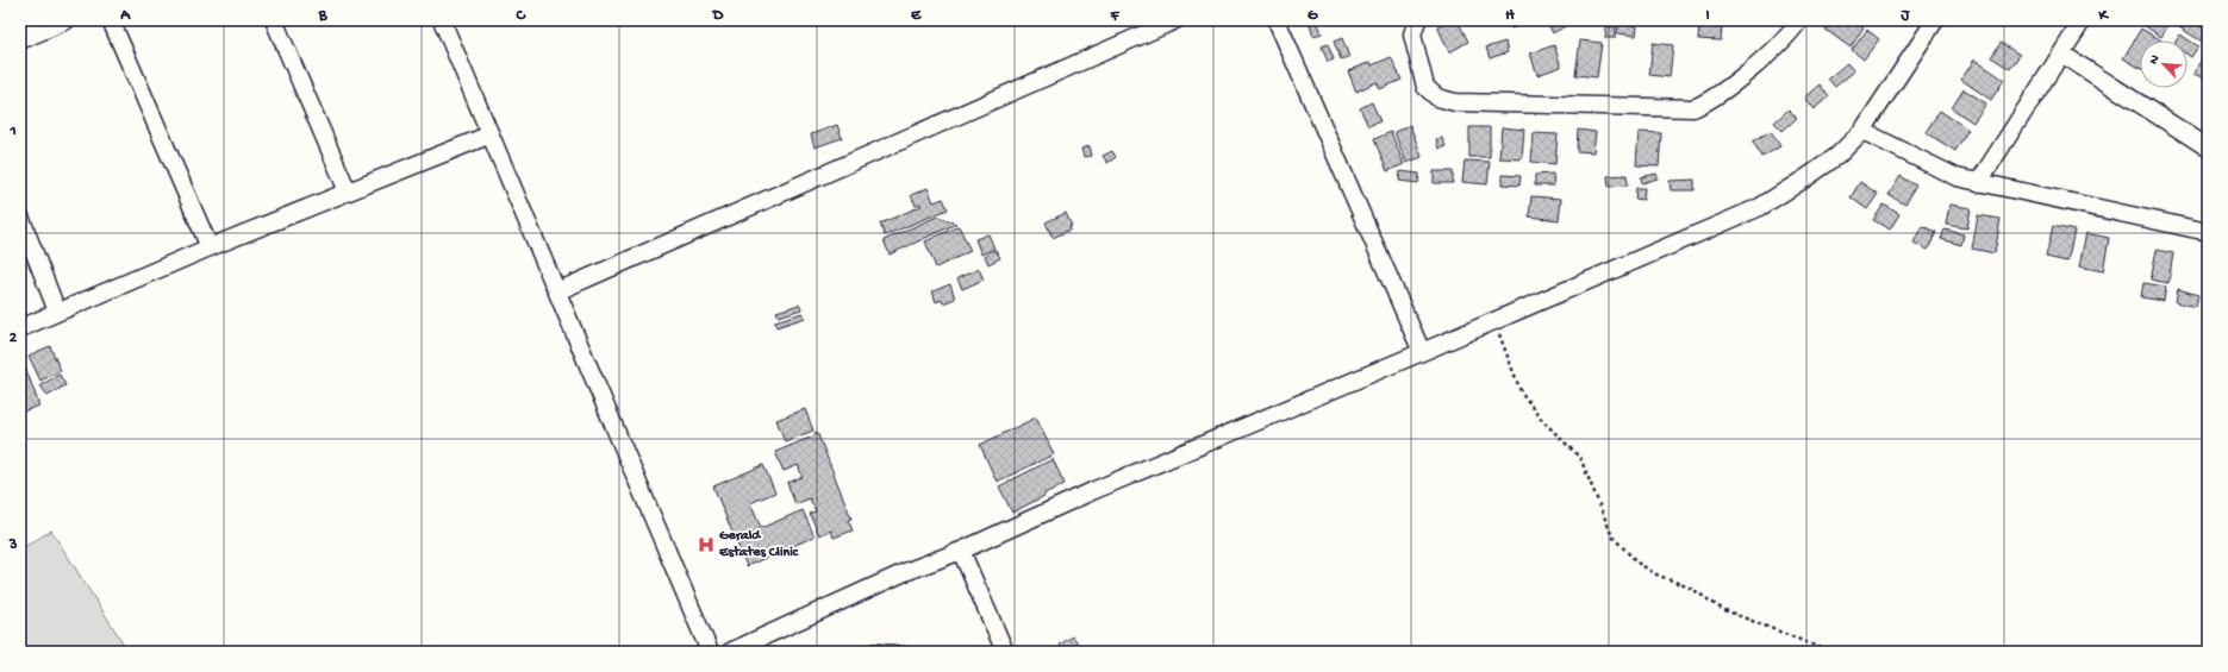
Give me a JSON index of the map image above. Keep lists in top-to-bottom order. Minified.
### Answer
{"places":{"hospital":["Gerald Estates Clinic"]},"north":"top left","grid":{"columns":["A","B","C","D","E","F","G","H","I","J","K"],"rows":["1","2","3"]}}
